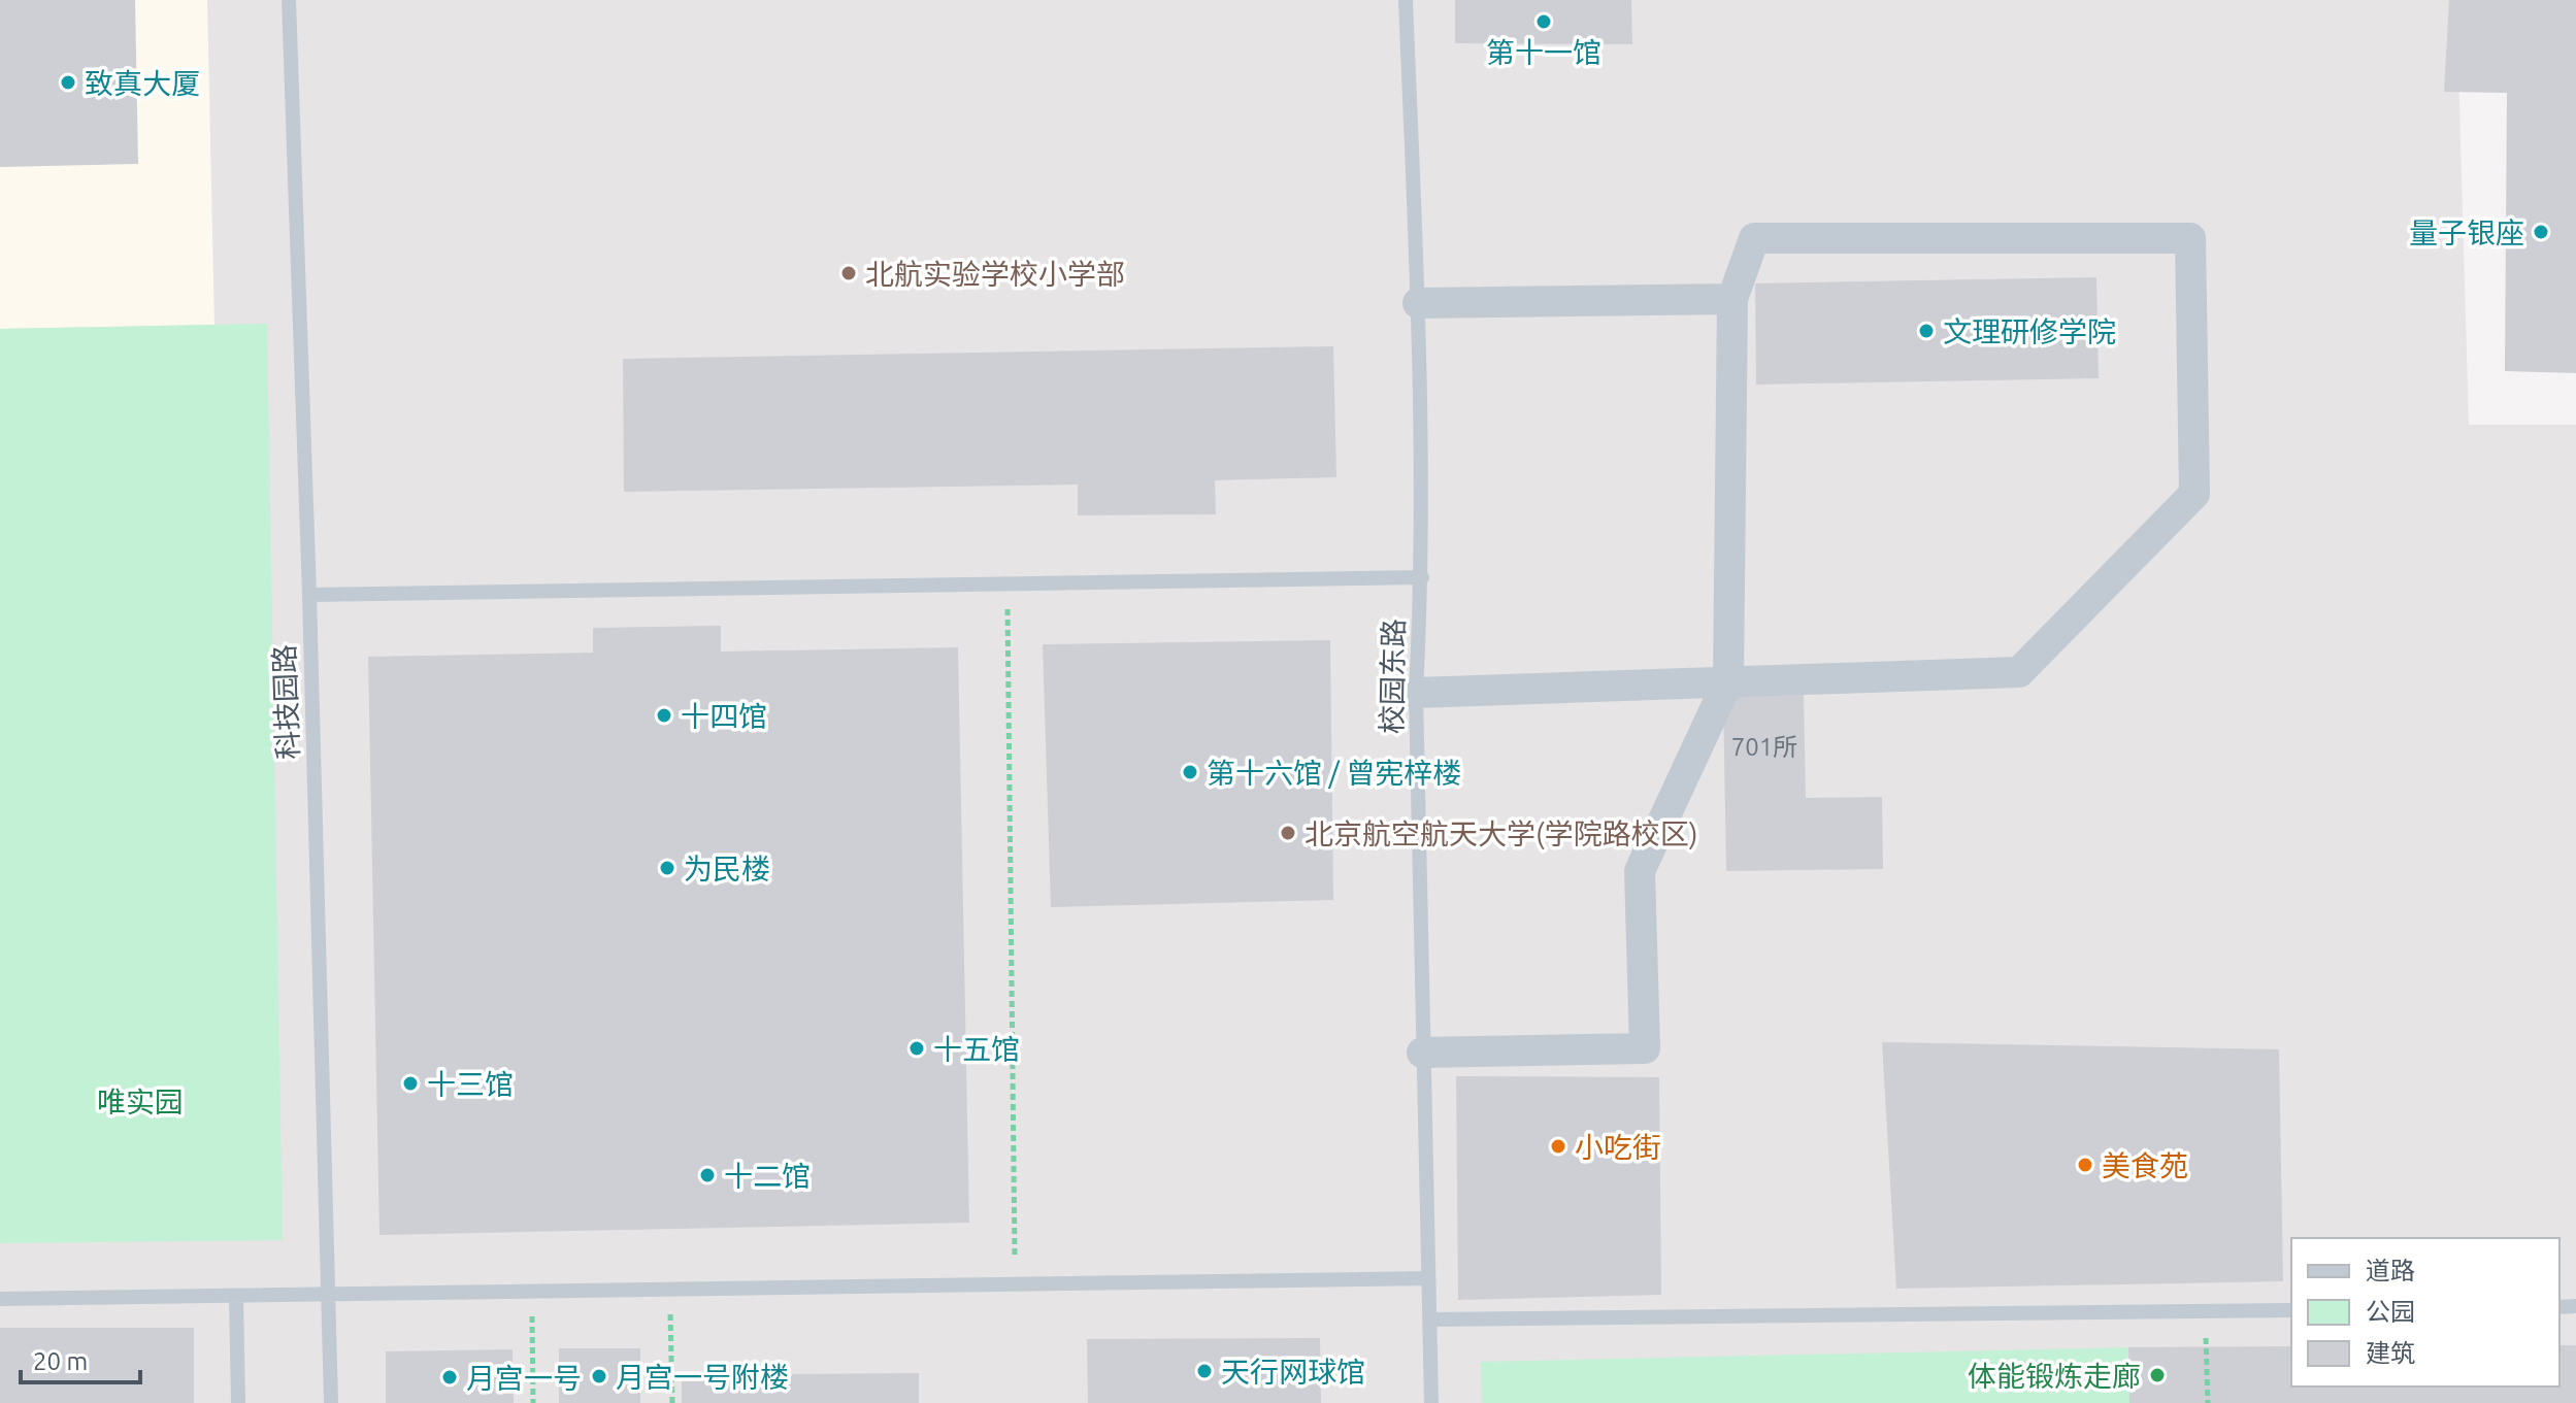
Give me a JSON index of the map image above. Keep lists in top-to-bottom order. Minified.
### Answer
{"streets":{"lane":["校园东路","科技园路"]},"parks":["唯实园"],"places":["第十一馆","致真大厦","量子银座","北航实验学校小学部","文理研修学院","十四馆","第十六馆 / 曾宪梓楼","北京航空航天大学(学院路校区)","为民楼","十五馆","十三馆","小吃街","美食苑","十二馆","天行网球馆","体能锻炼走廊","月宫一号附楼","月宫一号"],"house_numbers":["701所"],"legend":["道路","公园","建筑"],"scale_bar":"20 m"}
